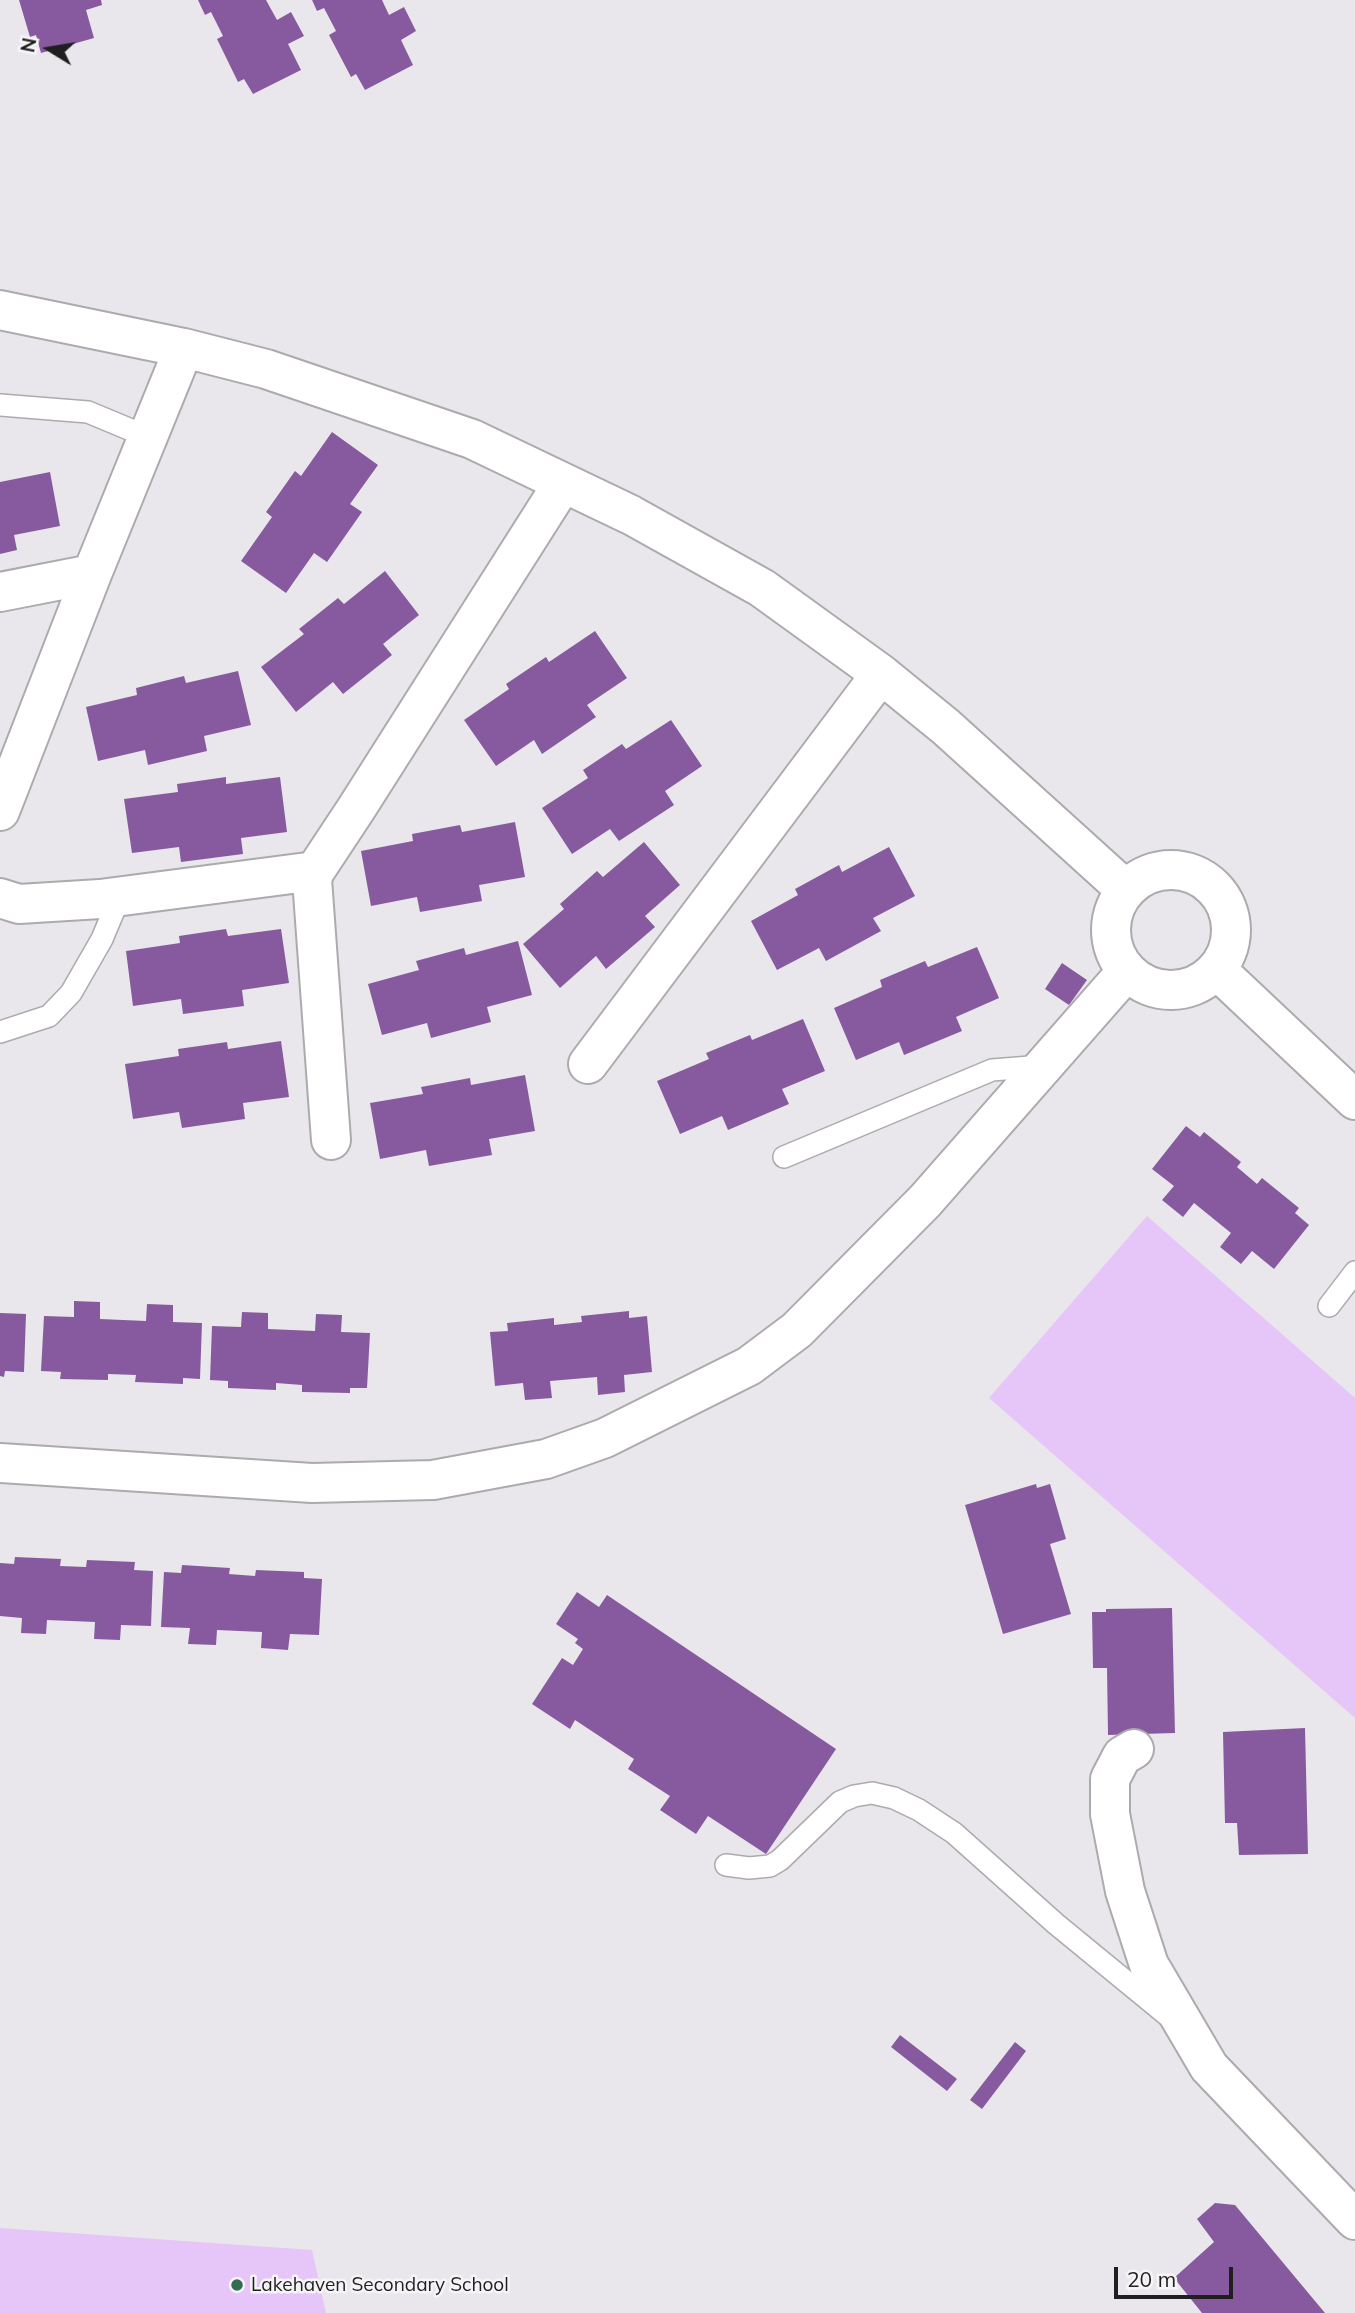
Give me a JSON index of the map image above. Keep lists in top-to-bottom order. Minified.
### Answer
{"places":["Lakehaven Secondary School"],"scale_bar":"20 m","north":"left"}
